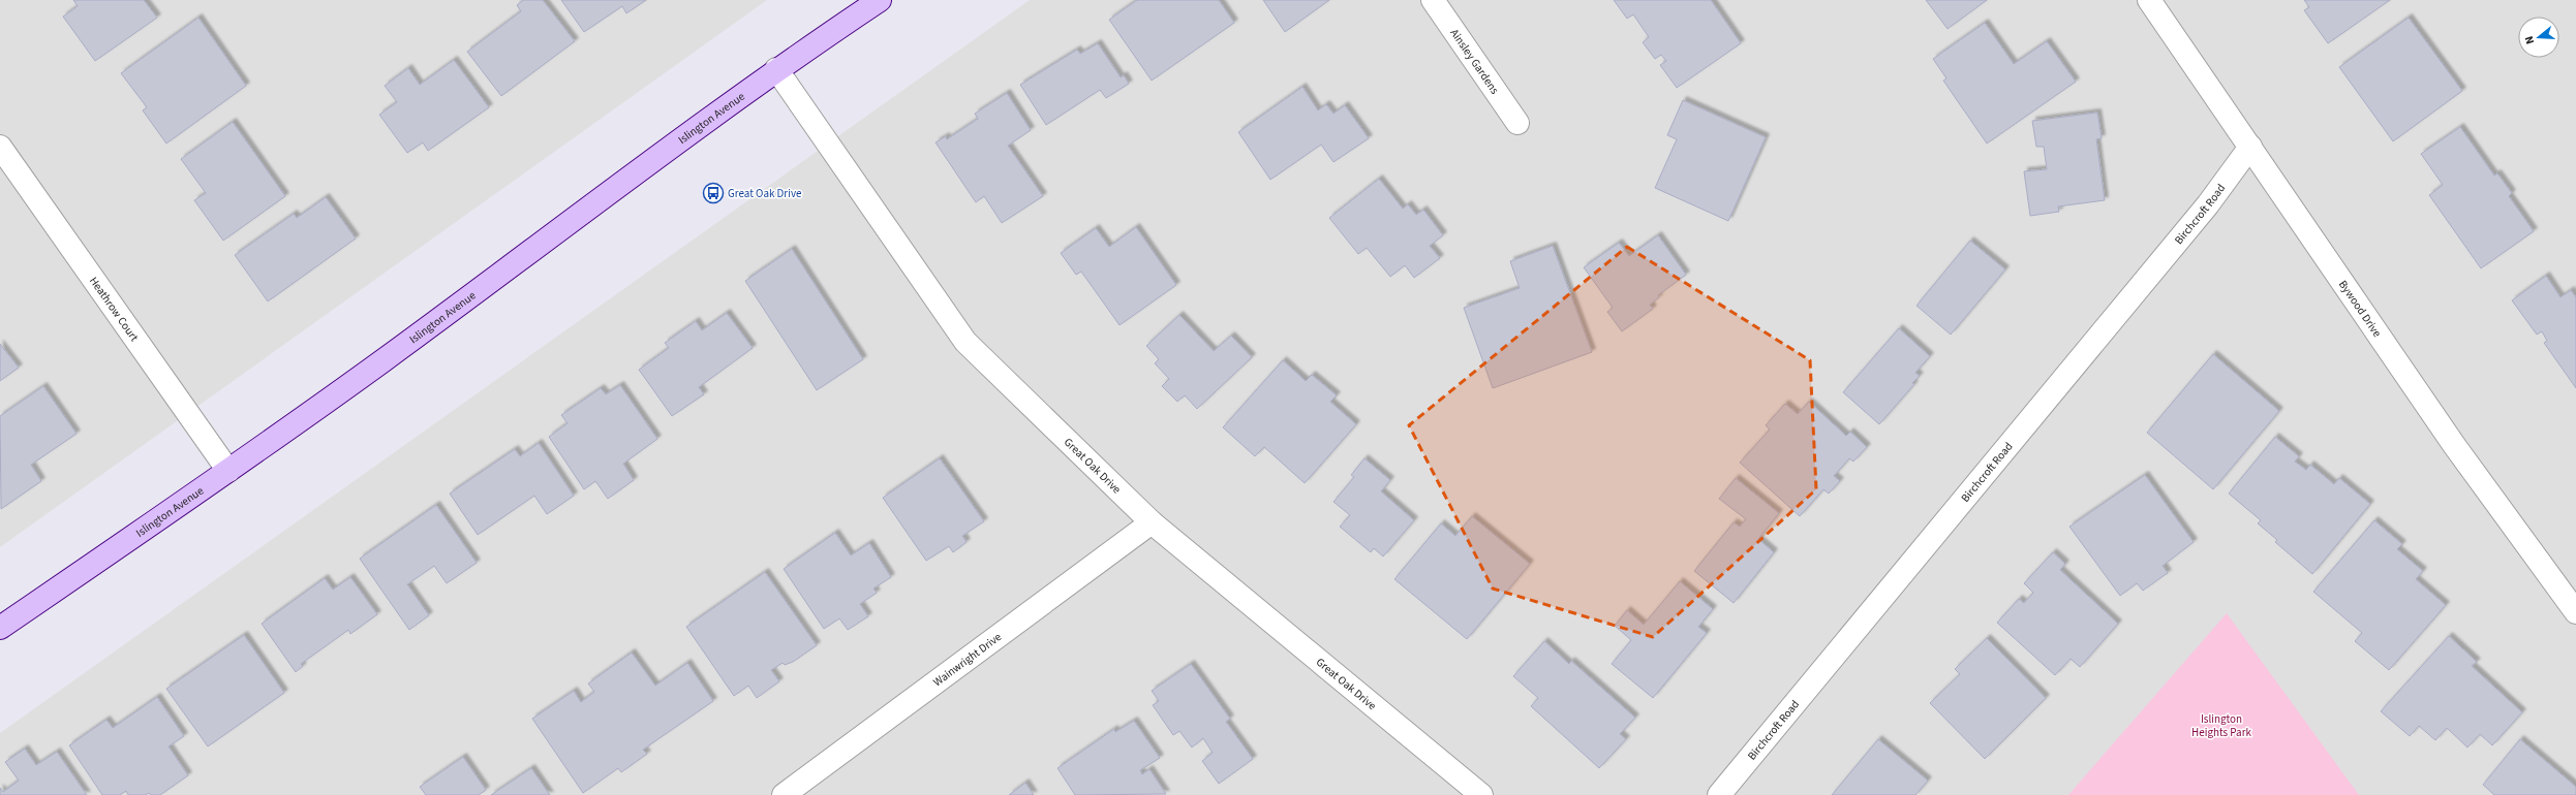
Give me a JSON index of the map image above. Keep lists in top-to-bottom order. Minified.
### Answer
{"streets":{"main road":["Islington Avenue"],"street":["Ainsley Gardens","Birchcroft Road","Bywood Drive","Heathrow Court","Great Oak Drive","Wainwright Drive"]},"crossings":[["Islington Avenue","Heathrow Court"],["Islington Avenue","Great Oak Drive"],["Birchcroft Road","Bywood Drive"],["Great Oak Drive","Wainwright Drive"]],"parks":["Islington Heights Park"],"places":{"bus stop":["Great Oak Drive"]},"north":"left"}
